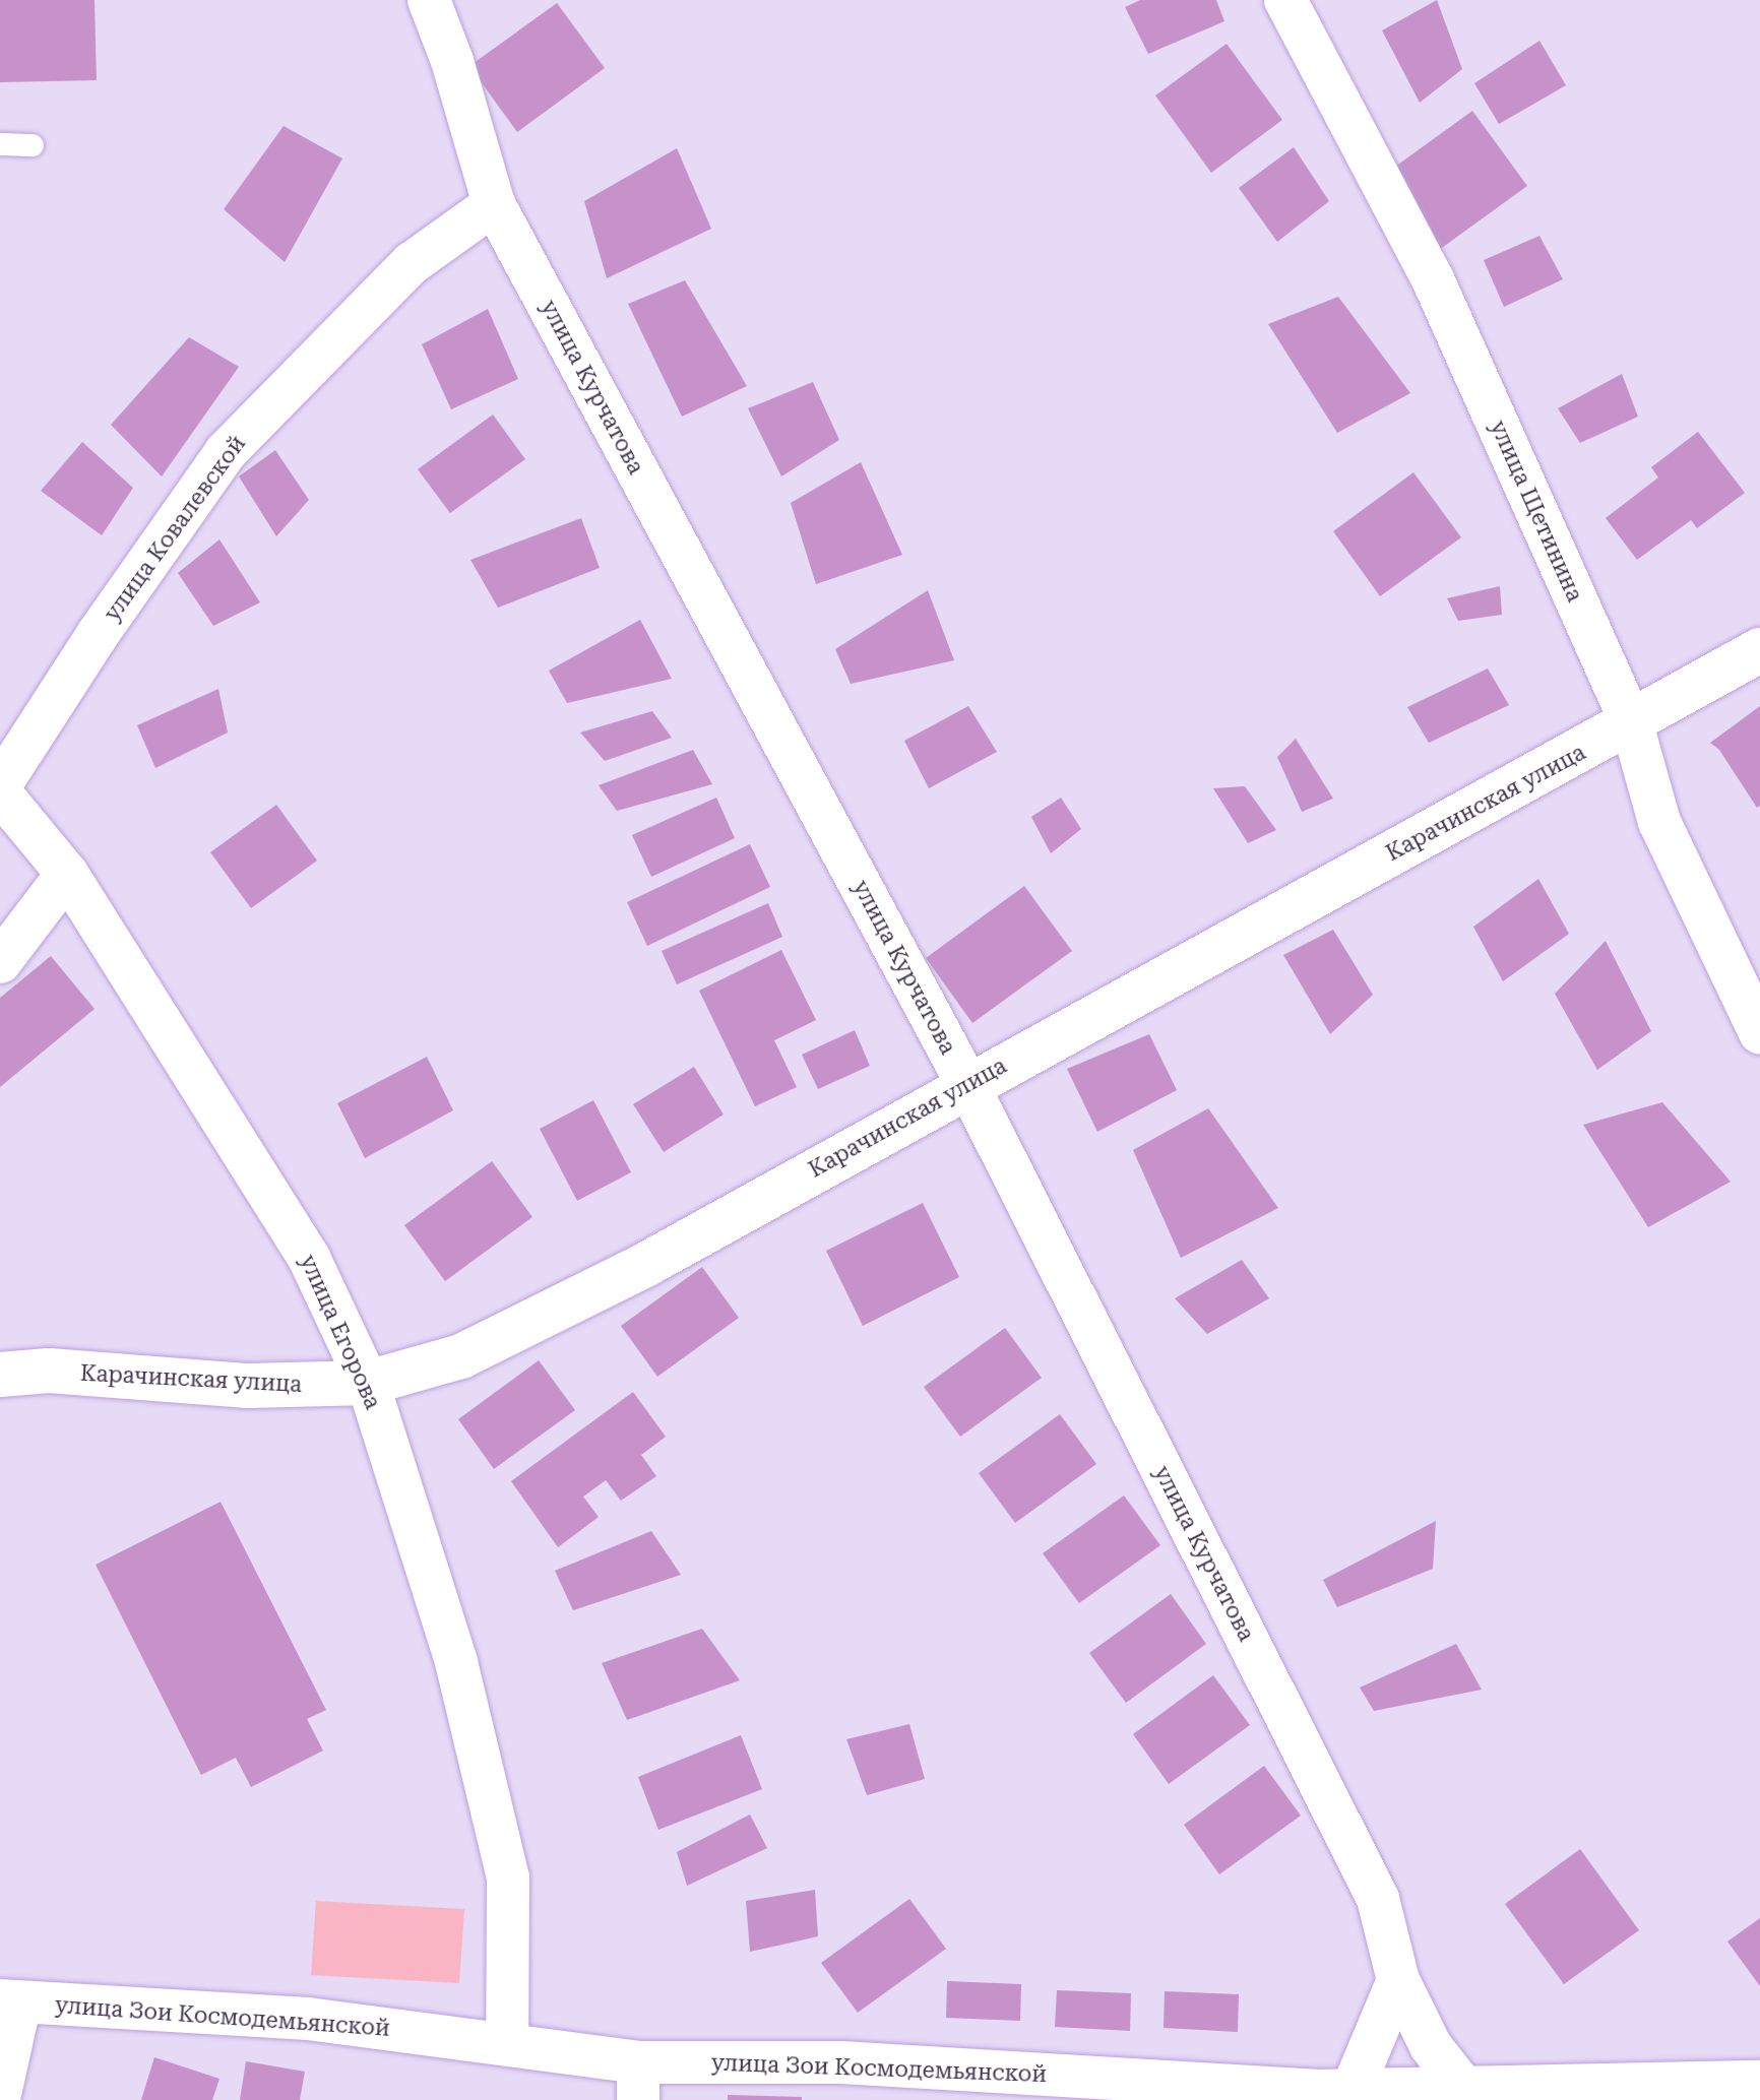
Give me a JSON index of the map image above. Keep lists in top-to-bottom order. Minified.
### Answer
{"streets":{"street":["улица Курчатова","улица Щетинина","улица Ковалевской","Карачинская улица","улица Егорова","улица Зои Космодемьянской"]},"crossings":[["улица Курчатова","улица Ковалевской"],["улица Курчатова","Карачинская улица"],["улица Курчатова","улица Зои Космодемьянской"],["улица Щетинина","Карачинская улица"],["Карачинская улица","улица Егорова"],["улица Егорова","улица Зои Космодемьянской"]]}
